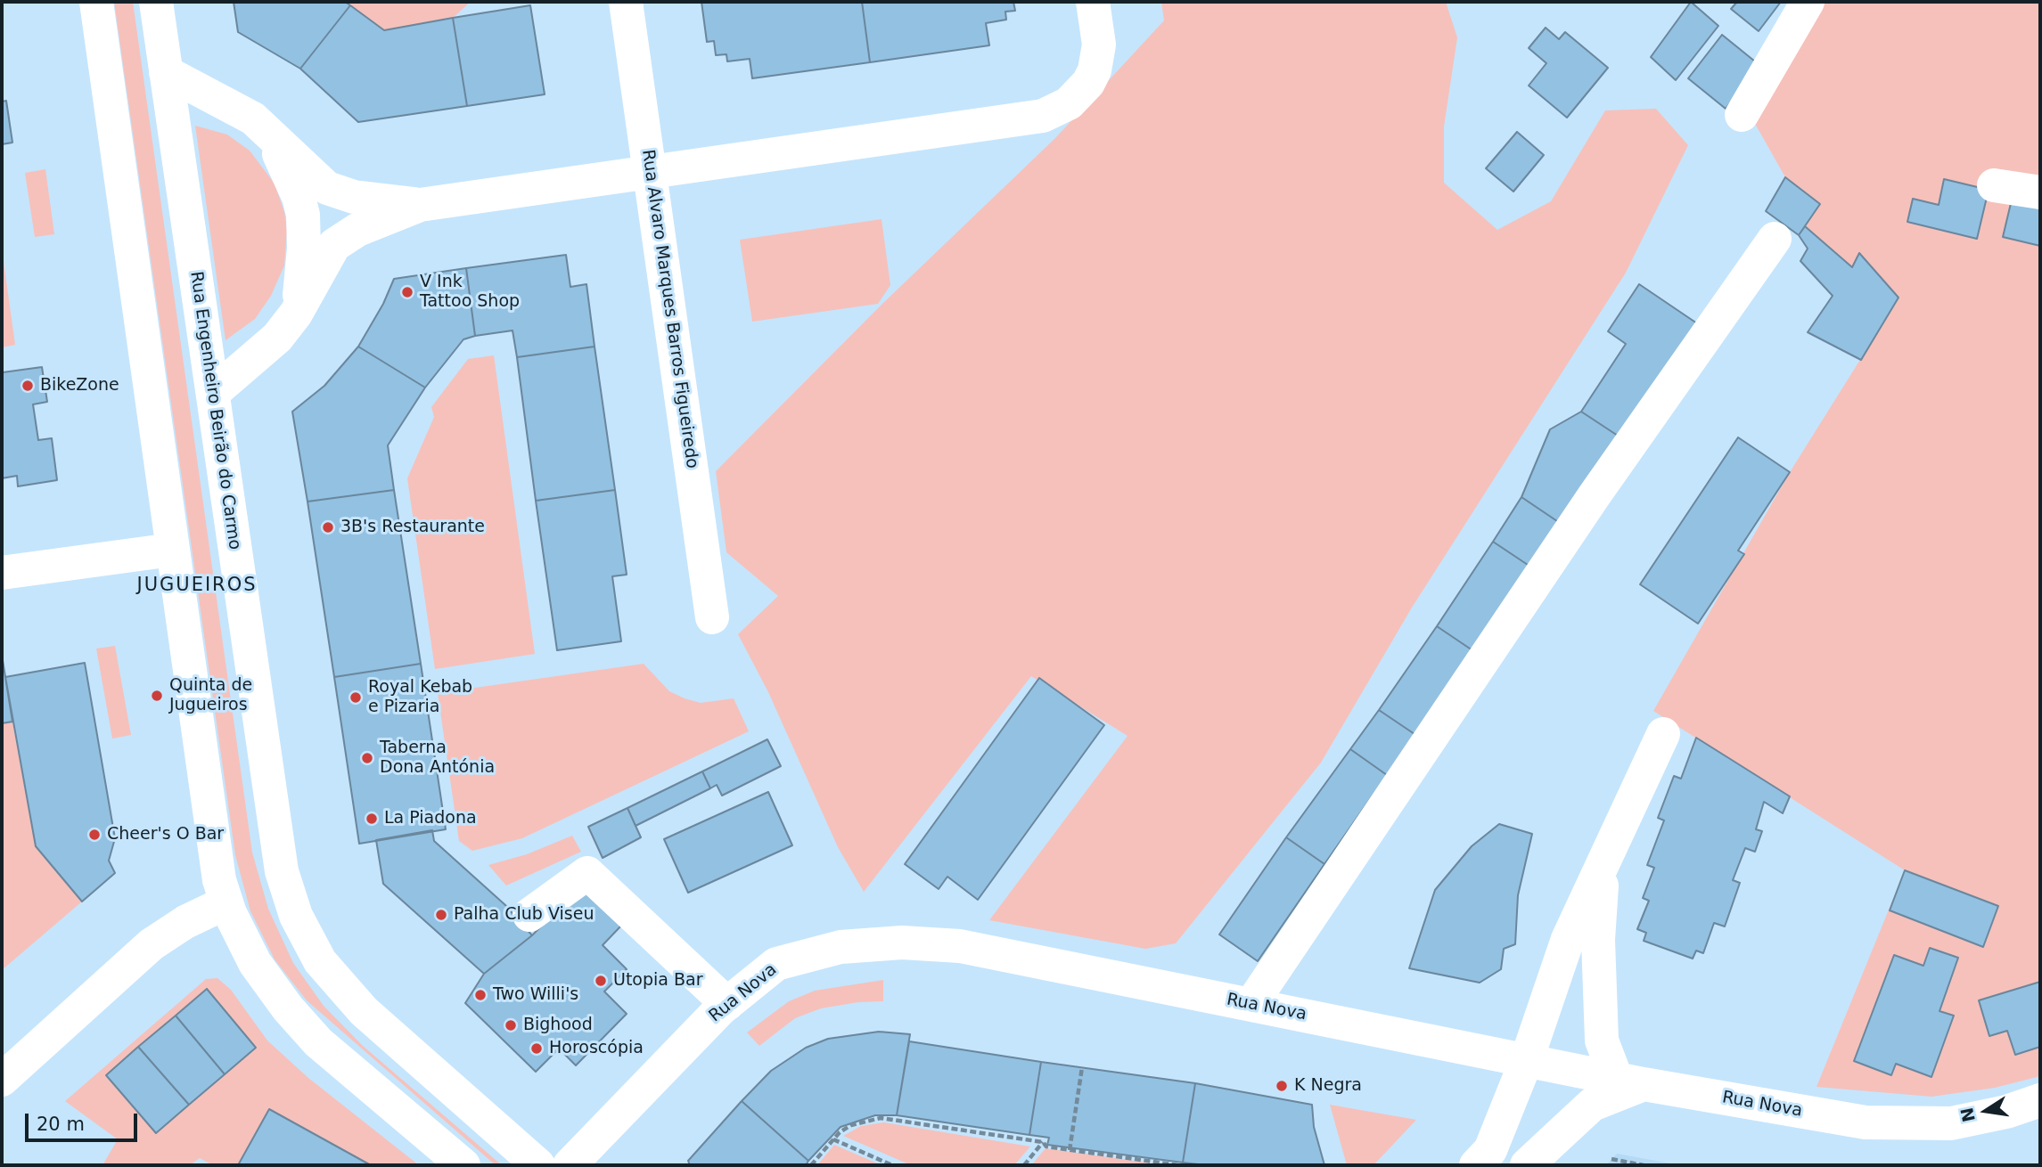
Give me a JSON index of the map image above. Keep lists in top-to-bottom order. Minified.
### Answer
{"streets":{"street":["Rua Alvaro Marques Barros Figueiredo","Rua Engenheiro Beirão do Carmo","Rua Nova"]},"districts":["JUGUEIROS"],"places":["V Ink Tattoo Shop","BikeZone","3B's Restaurante","Quinta de Jugueiros","Royal Kebab e Pizaria","Taberna Dona Antónia","La Piadona","Cheer's O Bar","Palha Club Viseu","Utopia Bar","Two Willi's","Bighood","Horoscópia","K Negra"],"scale_bar":"20 m","north":"left"}
